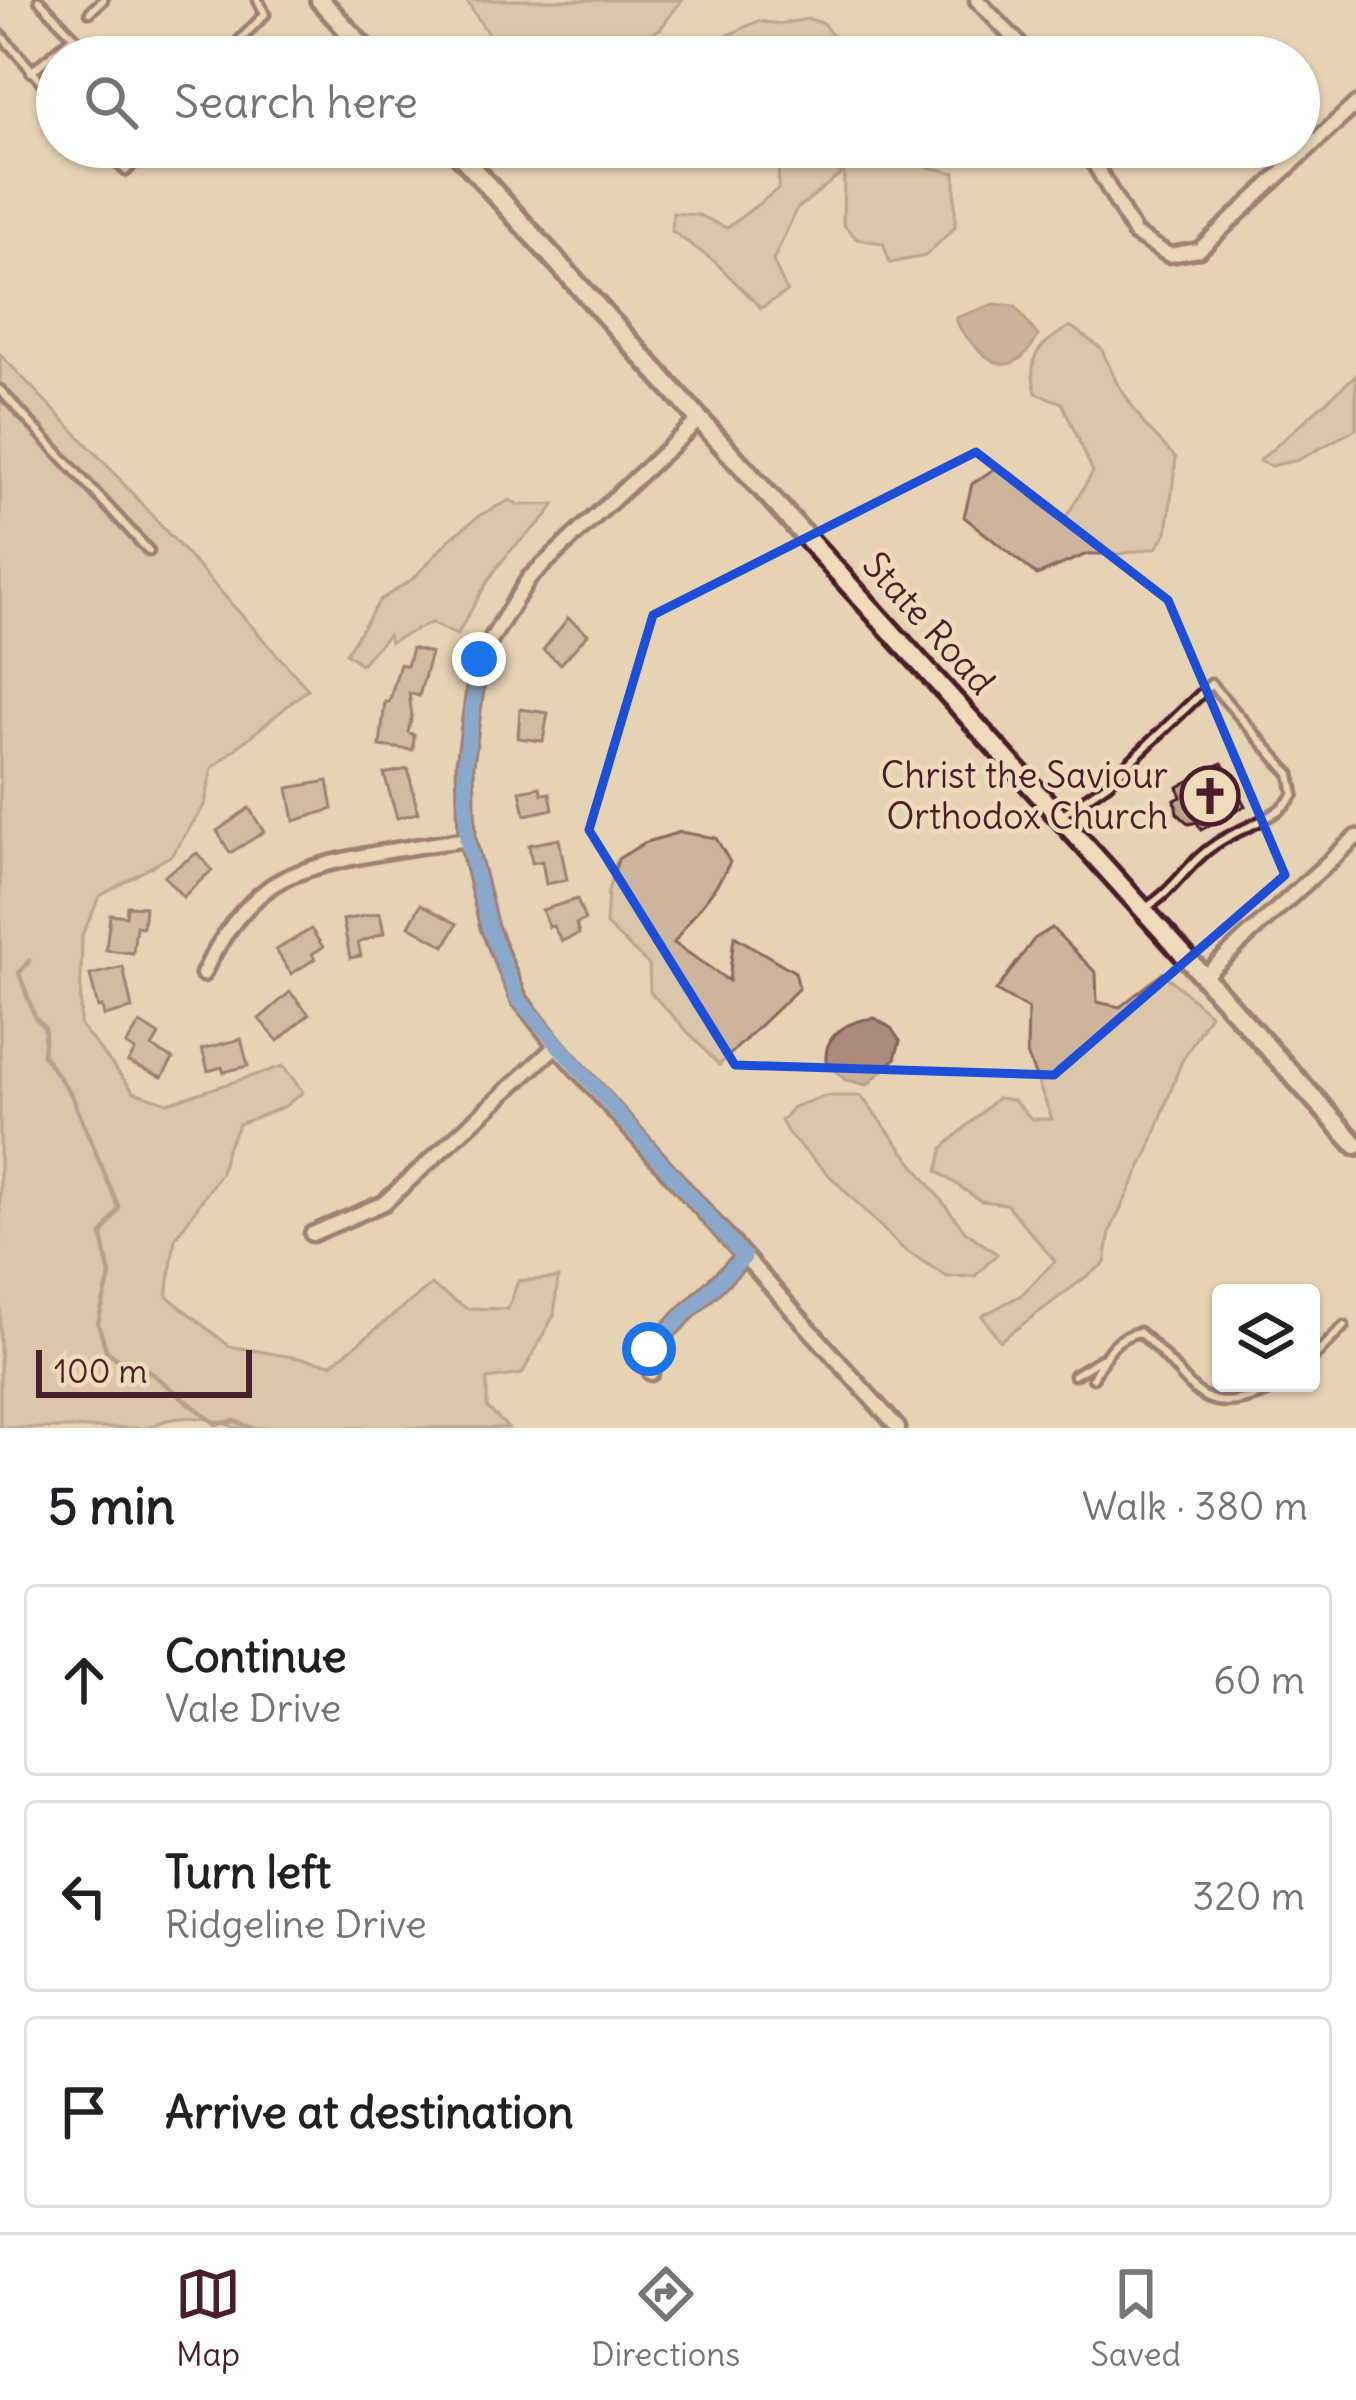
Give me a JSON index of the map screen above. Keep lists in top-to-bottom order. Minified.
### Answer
{"streets":{"main road":["State Road"]},"places":{"church":["Christ the Saviour Orthodox Church"]},"scale_bar":"100 m","page":{"search":"Search here","scale":"100 m","heading":["5 min","Walk · 380 m"],"list":[["Continue","Vale Drive","60 m"],["Turn left","Ridgeline Drive","320 m"],"Arrive at destination"],"nav":["Map","Directions","Saved"]}}
